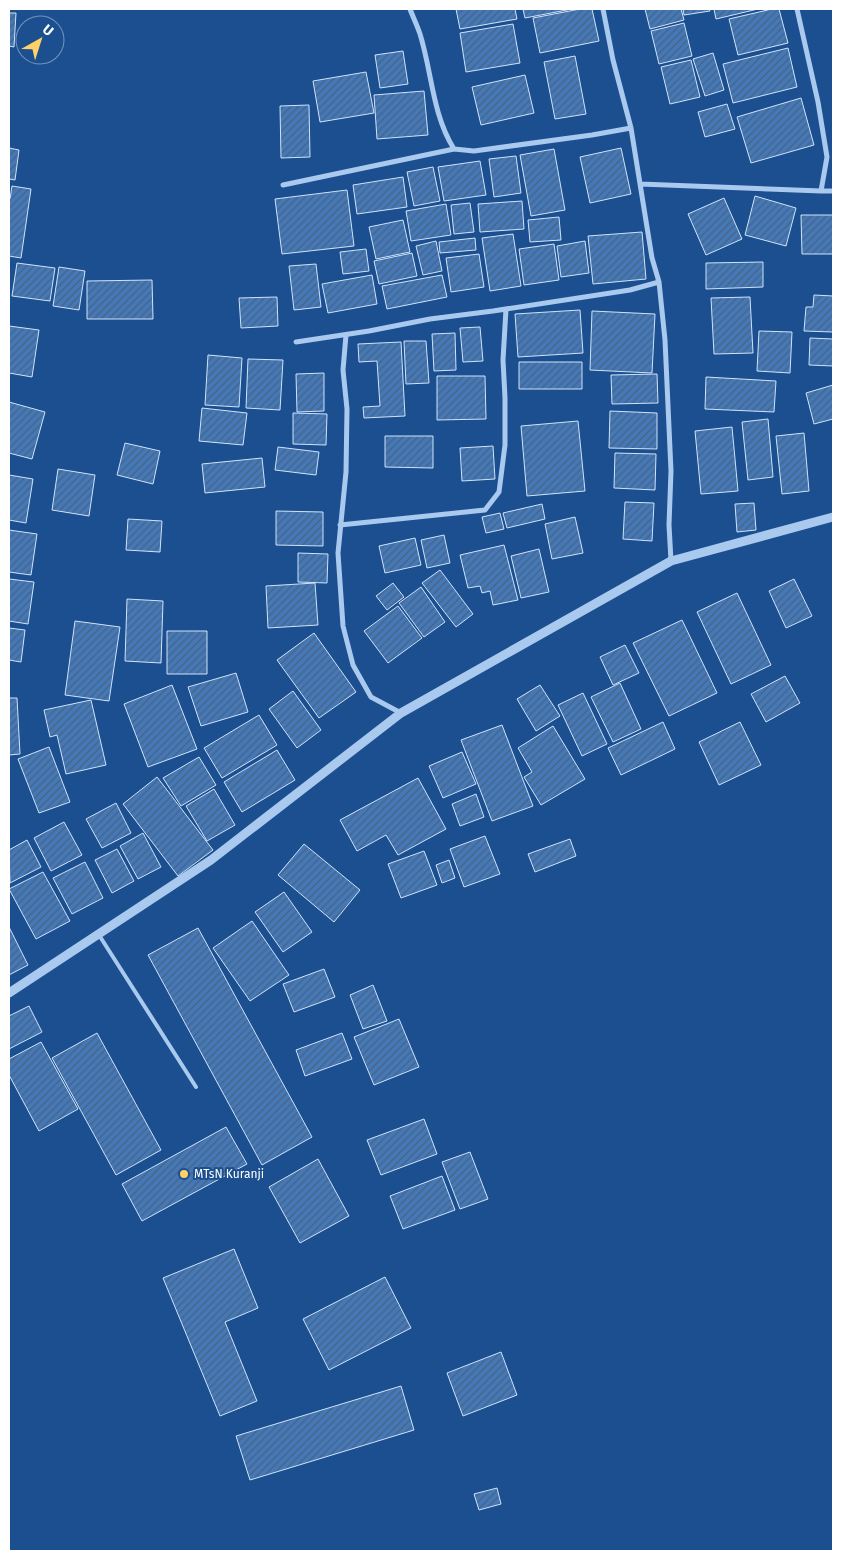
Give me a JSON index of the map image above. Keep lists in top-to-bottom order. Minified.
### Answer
{"places":["MTsN Kuranji"],"north":"top right"}
